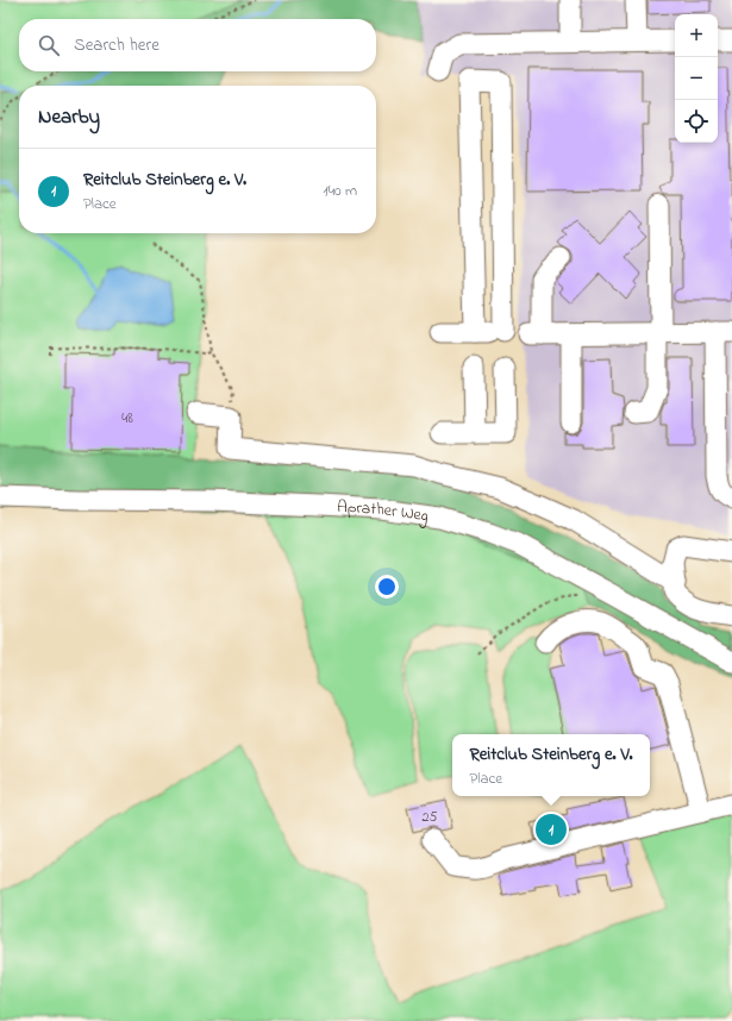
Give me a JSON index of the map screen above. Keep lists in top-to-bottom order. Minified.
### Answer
{"streets":{"street":["Aprather Weg"]},"house_numbers":["48","25"],"page":{"map_buttons":["+","−"],"search":"Search here","heading":"Nearby","list":[{"mark":"1","name":"Reitclub Steinberg e. V.","note":"Place","value":"140 m"}],"popup":["Reitclub Steinberg e. V.","Place"],"pins":"1"}}
